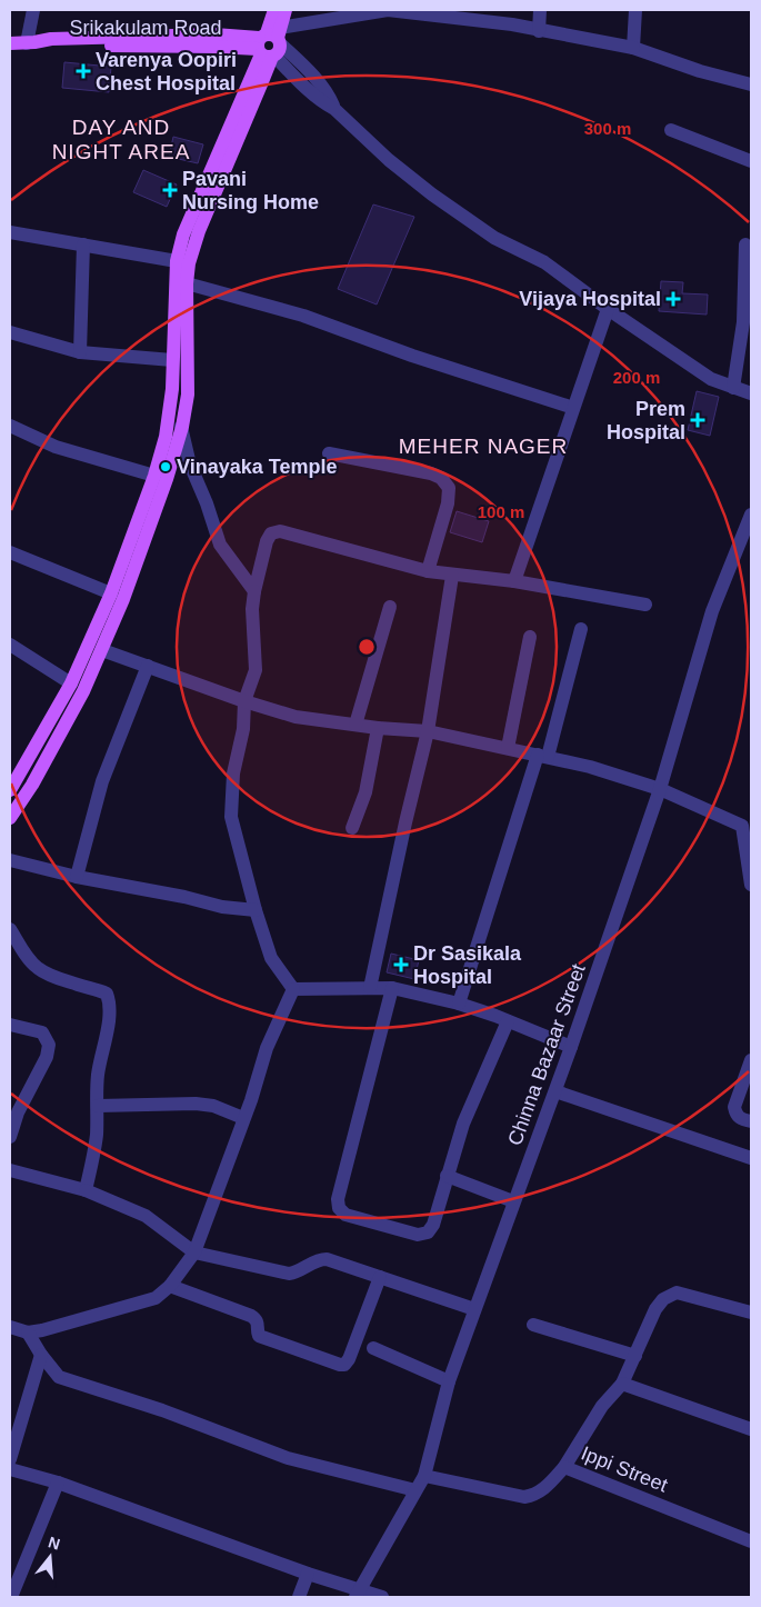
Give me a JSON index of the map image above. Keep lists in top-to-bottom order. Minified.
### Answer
{"streets":{"main road":["Srikakulam Road"],"street":["Chinna Bazaar Street","Ippi Street"]},"crossings":[["Chinna Bazaar Street","Ippi Street"]],"districts":["DAY AND NIGHT AREA","MEHER NAGER"],"places":{"health":["Varenya Oopiri Chest Hospital","Pavani Nursing Home","Vijaya Hospital","Prem Hospital","Dr Sasikala Hospital"],"other":["Vinayaka Temple"]},"north":"top","rings":["300 m","200 m","100 m"]}
